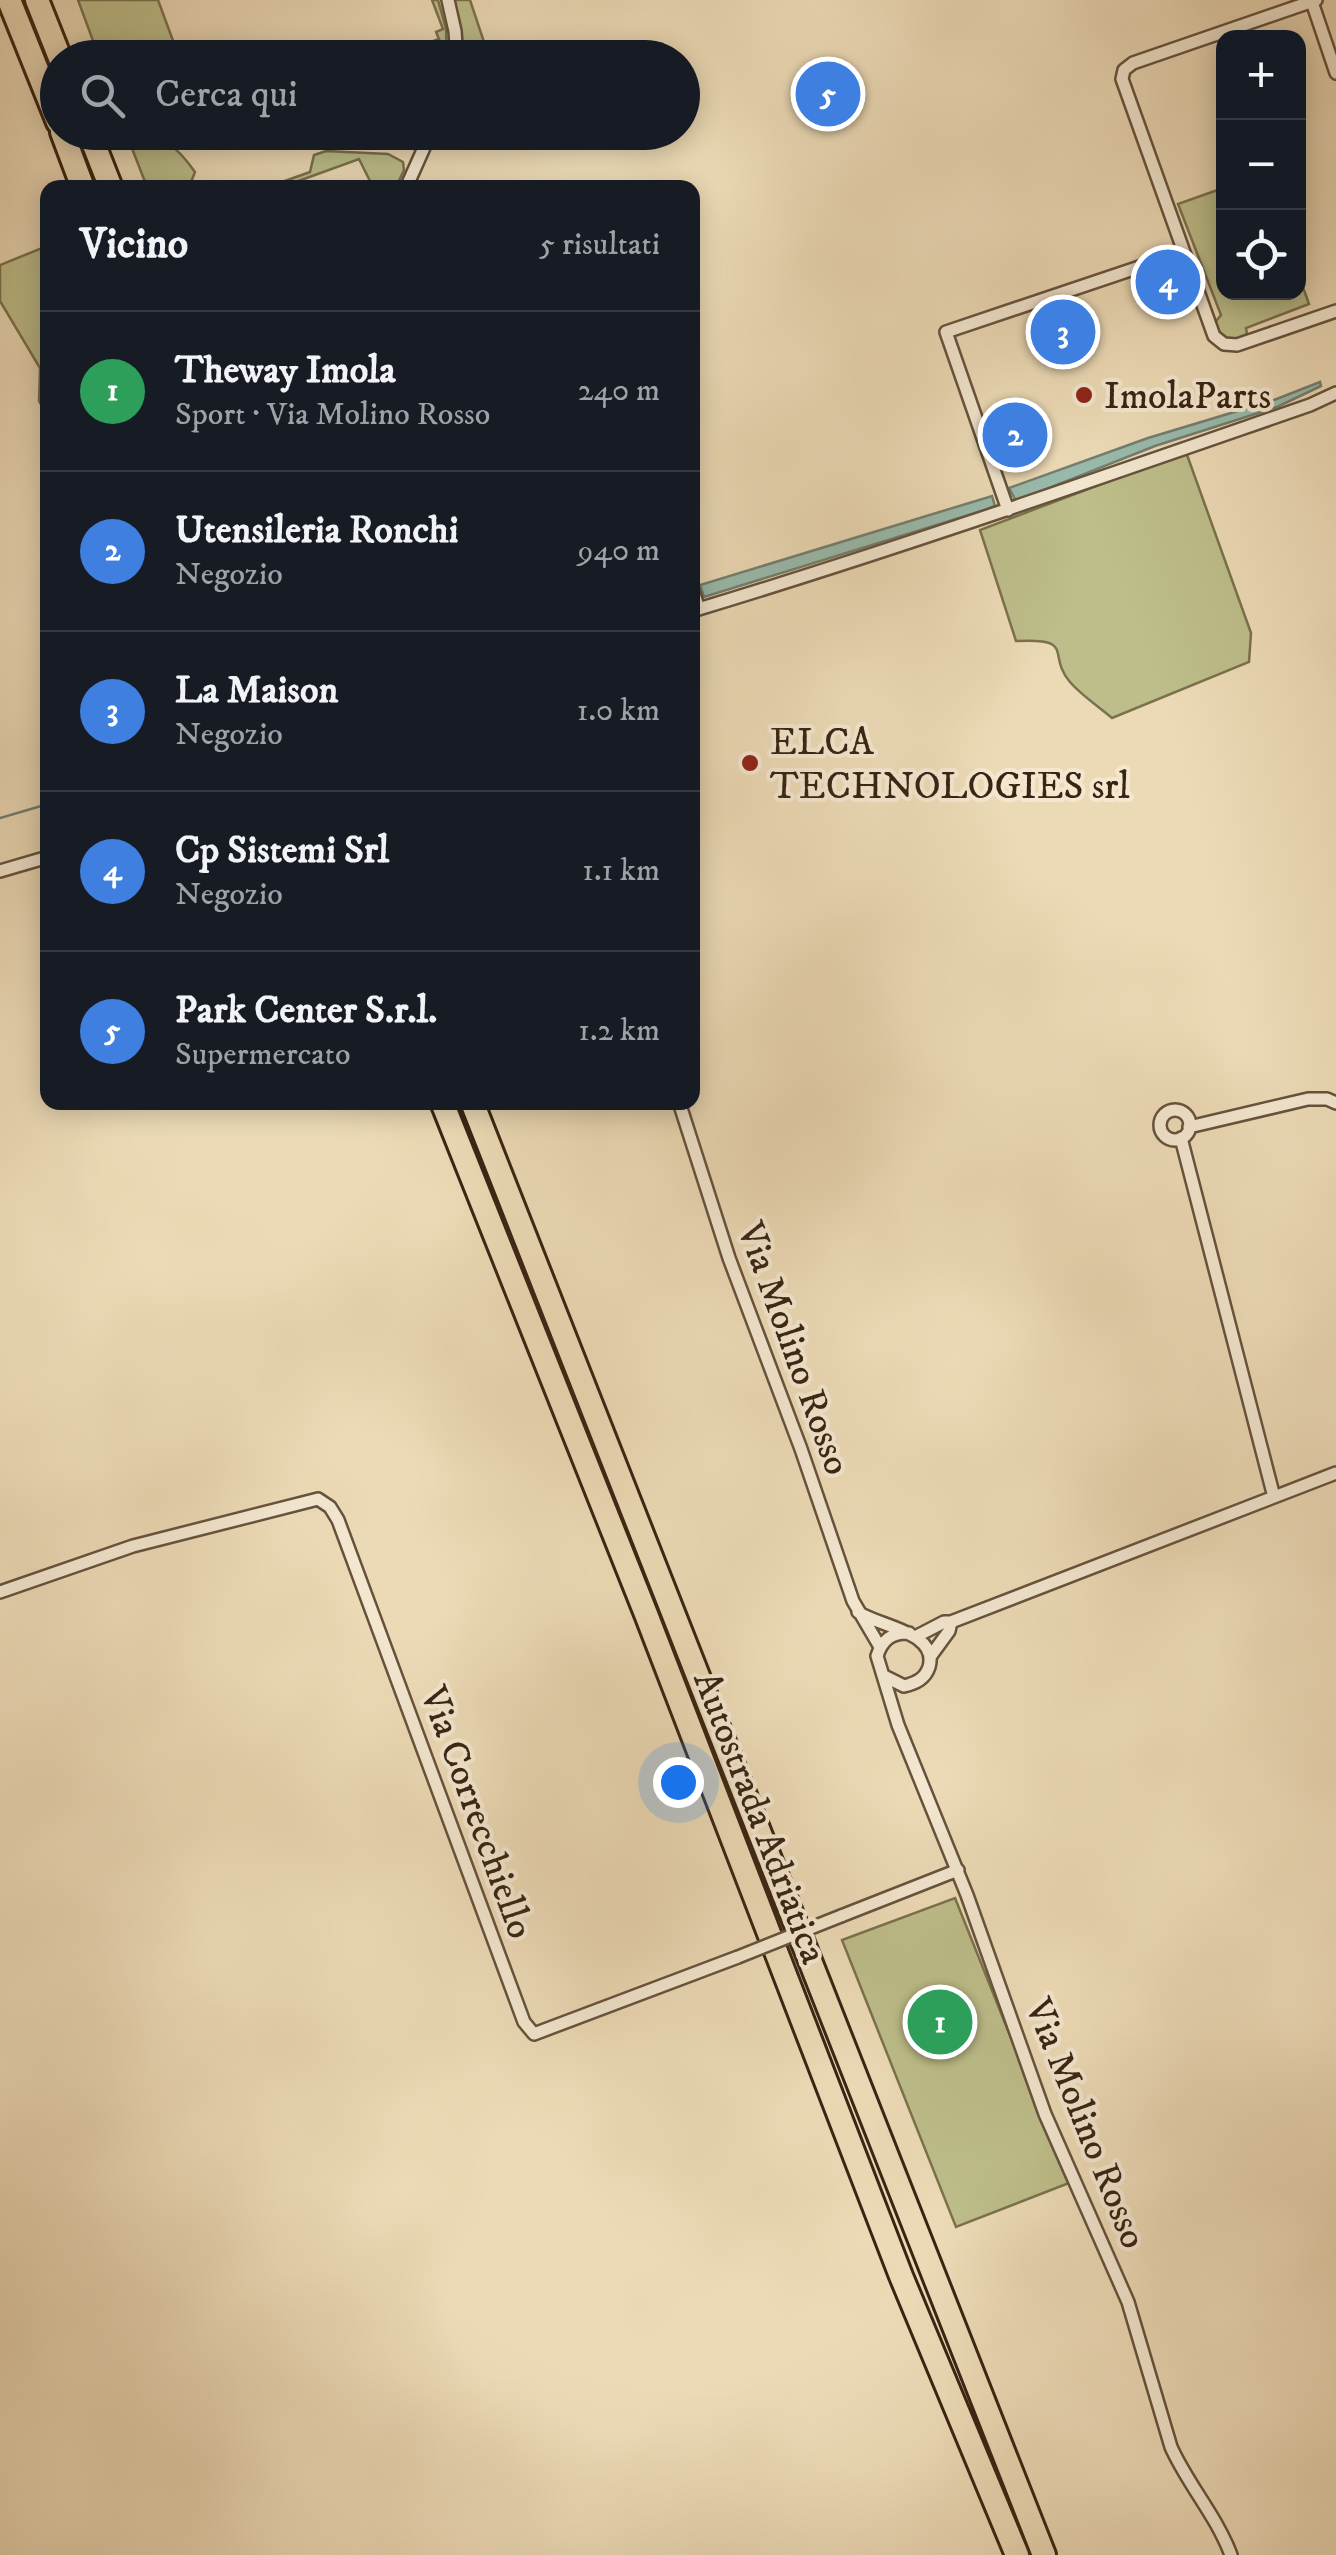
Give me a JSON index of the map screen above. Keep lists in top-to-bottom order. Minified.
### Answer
{"streets":{"highway":["Autostrada Adriatica"],"street":["Via Molino Rosso","Via Correcchiello"]},"crossings":[["Via Molino Rosso","Via Correcchiello"]],"places":["ImolaParts","ELCA TECHNOLOGIES srl"],"page":{"map_buttons":["+","−"],"search":"Cerca qui","pins":["5","4","3","2","1"],"heading":["Vicino","5 risultati"],"list":[{"mark":"1","name":"Theway Imola","note":"Sport · Via Molino Rosso","value":"240 m"},{"mark":"2","name":"Utensileria Ronchi","note":"Negozio","value":"940 m"},{"mark":"3","name":"La Maison","note":"Negozio","value":"1.0 km"},{"mark":"4","name":"Cp Sistemi Srl","note":"Negozio","value":"1.1 km"},{"mark":"5","name":"Park Center S.r.l.","note":"Supermercato","value":"1.2 km"}]}}
